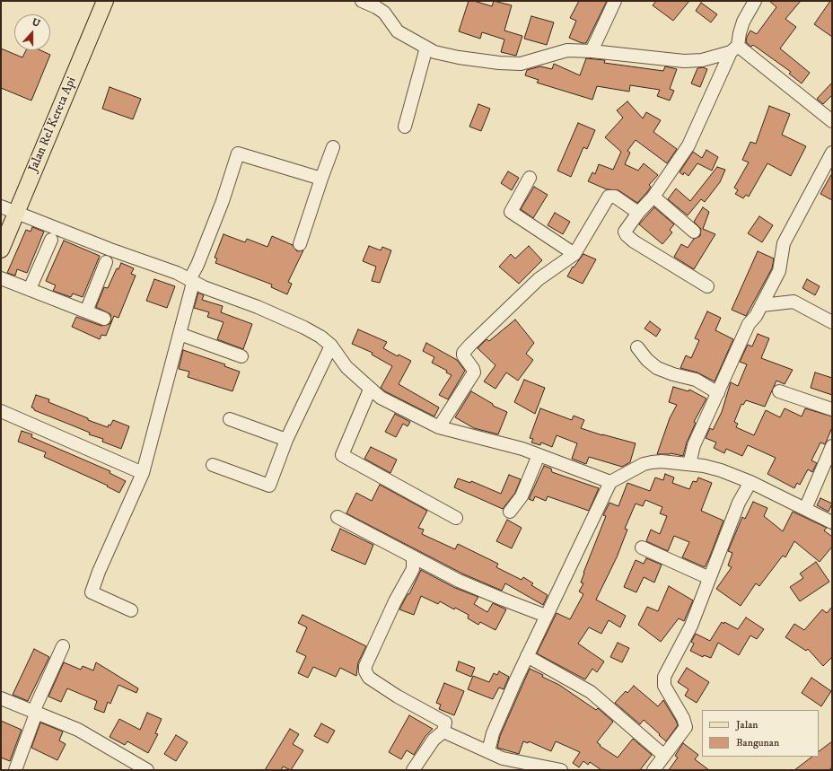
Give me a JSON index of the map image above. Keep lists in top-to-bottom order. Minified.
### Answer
{"streets":{"main road":["Jalan Rel Kereta Api"]},"legend":["Jalan","Bangunan"],"north":"top"}
